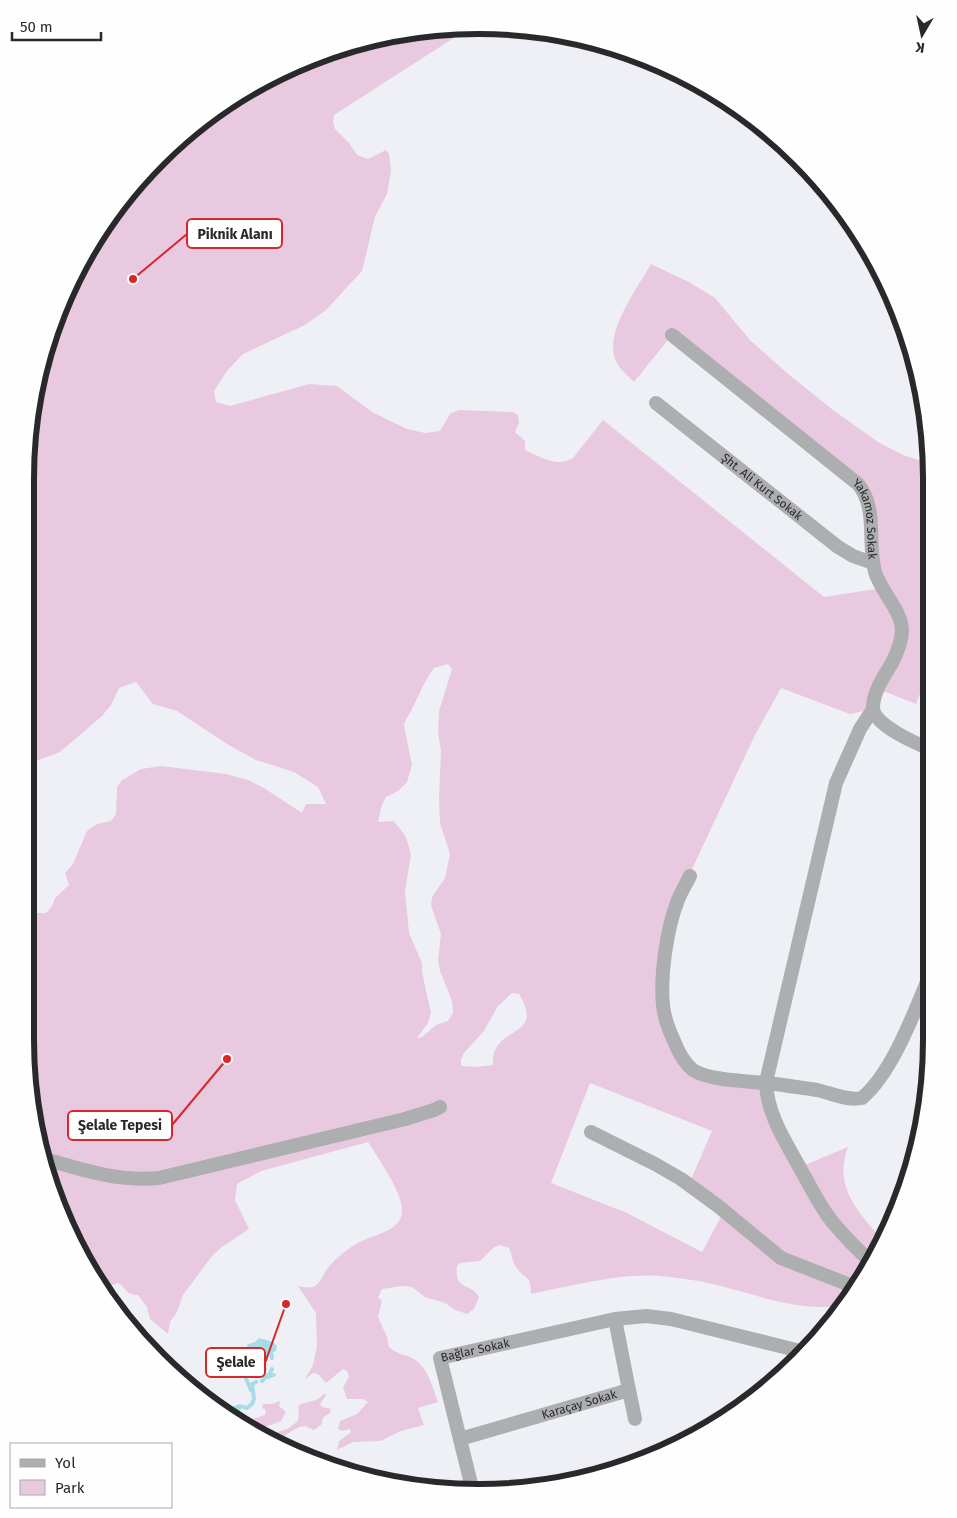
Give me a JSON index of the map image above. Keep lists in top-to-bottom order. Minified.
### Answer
{"streets":{"street":["Şht. Ali Kurt Sokak","Yakamoz Sokak","Bağlar Sokak","Karaçay Sokak"]},"crossings":[["Şht. Ali Kurt Sokak","Yakamoz Sokak"],["Bağlar Sokak","Karaçay Sokak"]],"places":["Piknik Alanı","Şelale Tepesi","Şelale"],"legend":["Yol","Park"],"scale_bar":"50 m","north":"bottom"}
